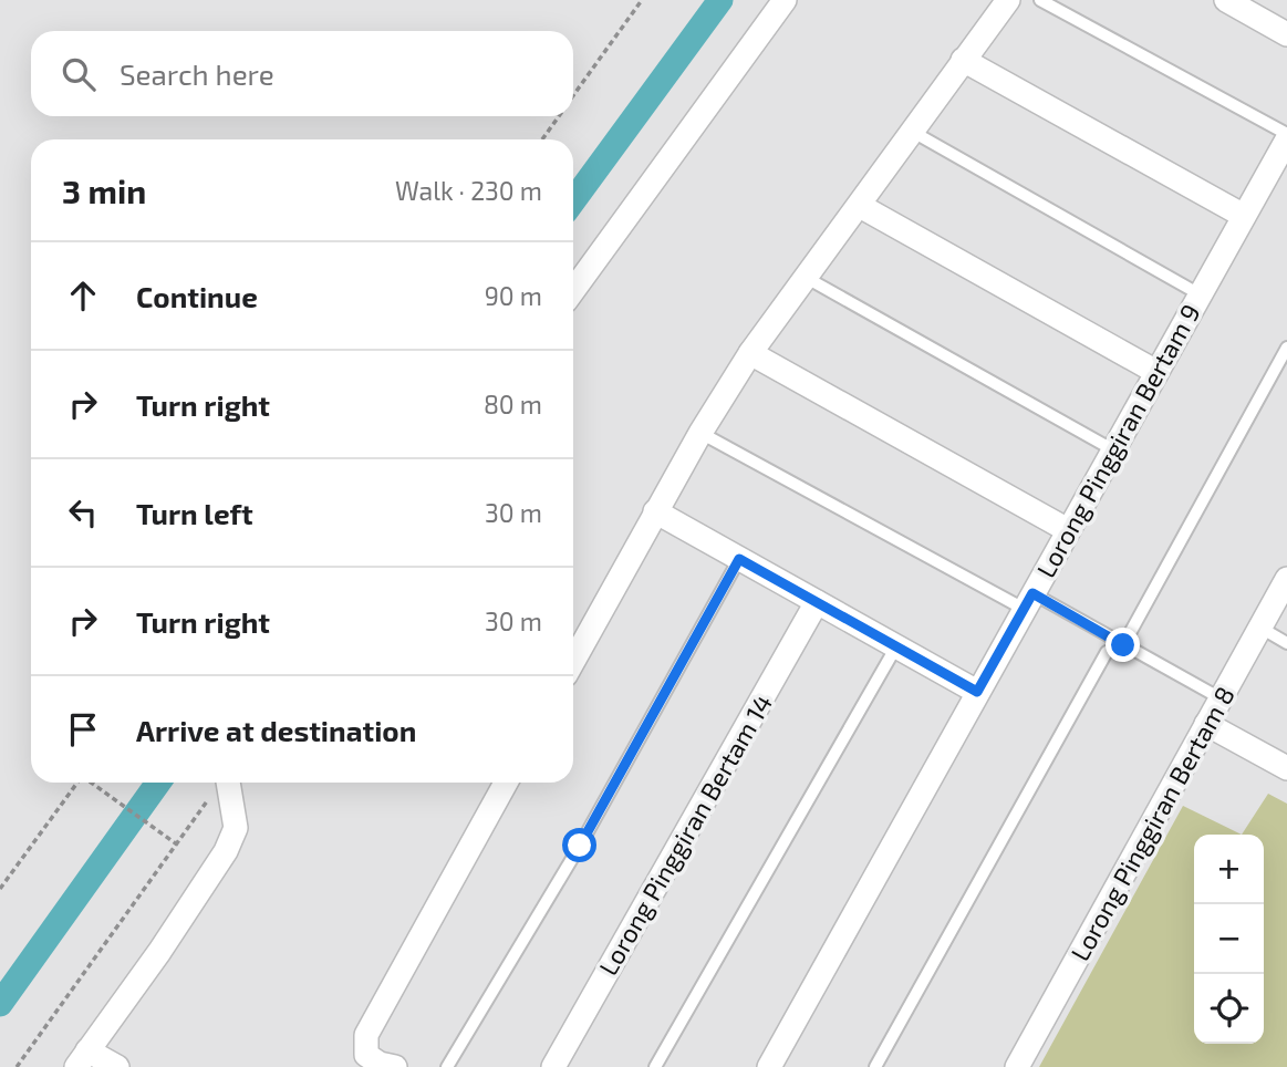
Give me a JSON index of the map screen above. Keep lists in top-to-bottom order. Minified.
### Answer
{"streets":{"street":["Lorong Pinggiran Bertam 9","Lorong Pinggiran Bertam 8","Lorong Pinggiran Bertam 14"]},"page":{"search":"Search here","heading":["3 min","Walk · 230 m"],"list":[["Continue","90 m"],["Turn right","80 m"],["Turn left","30 m"],["Turn right","30 m"],"Arrive at destination"],"map_buttons":["+","−"]}}
